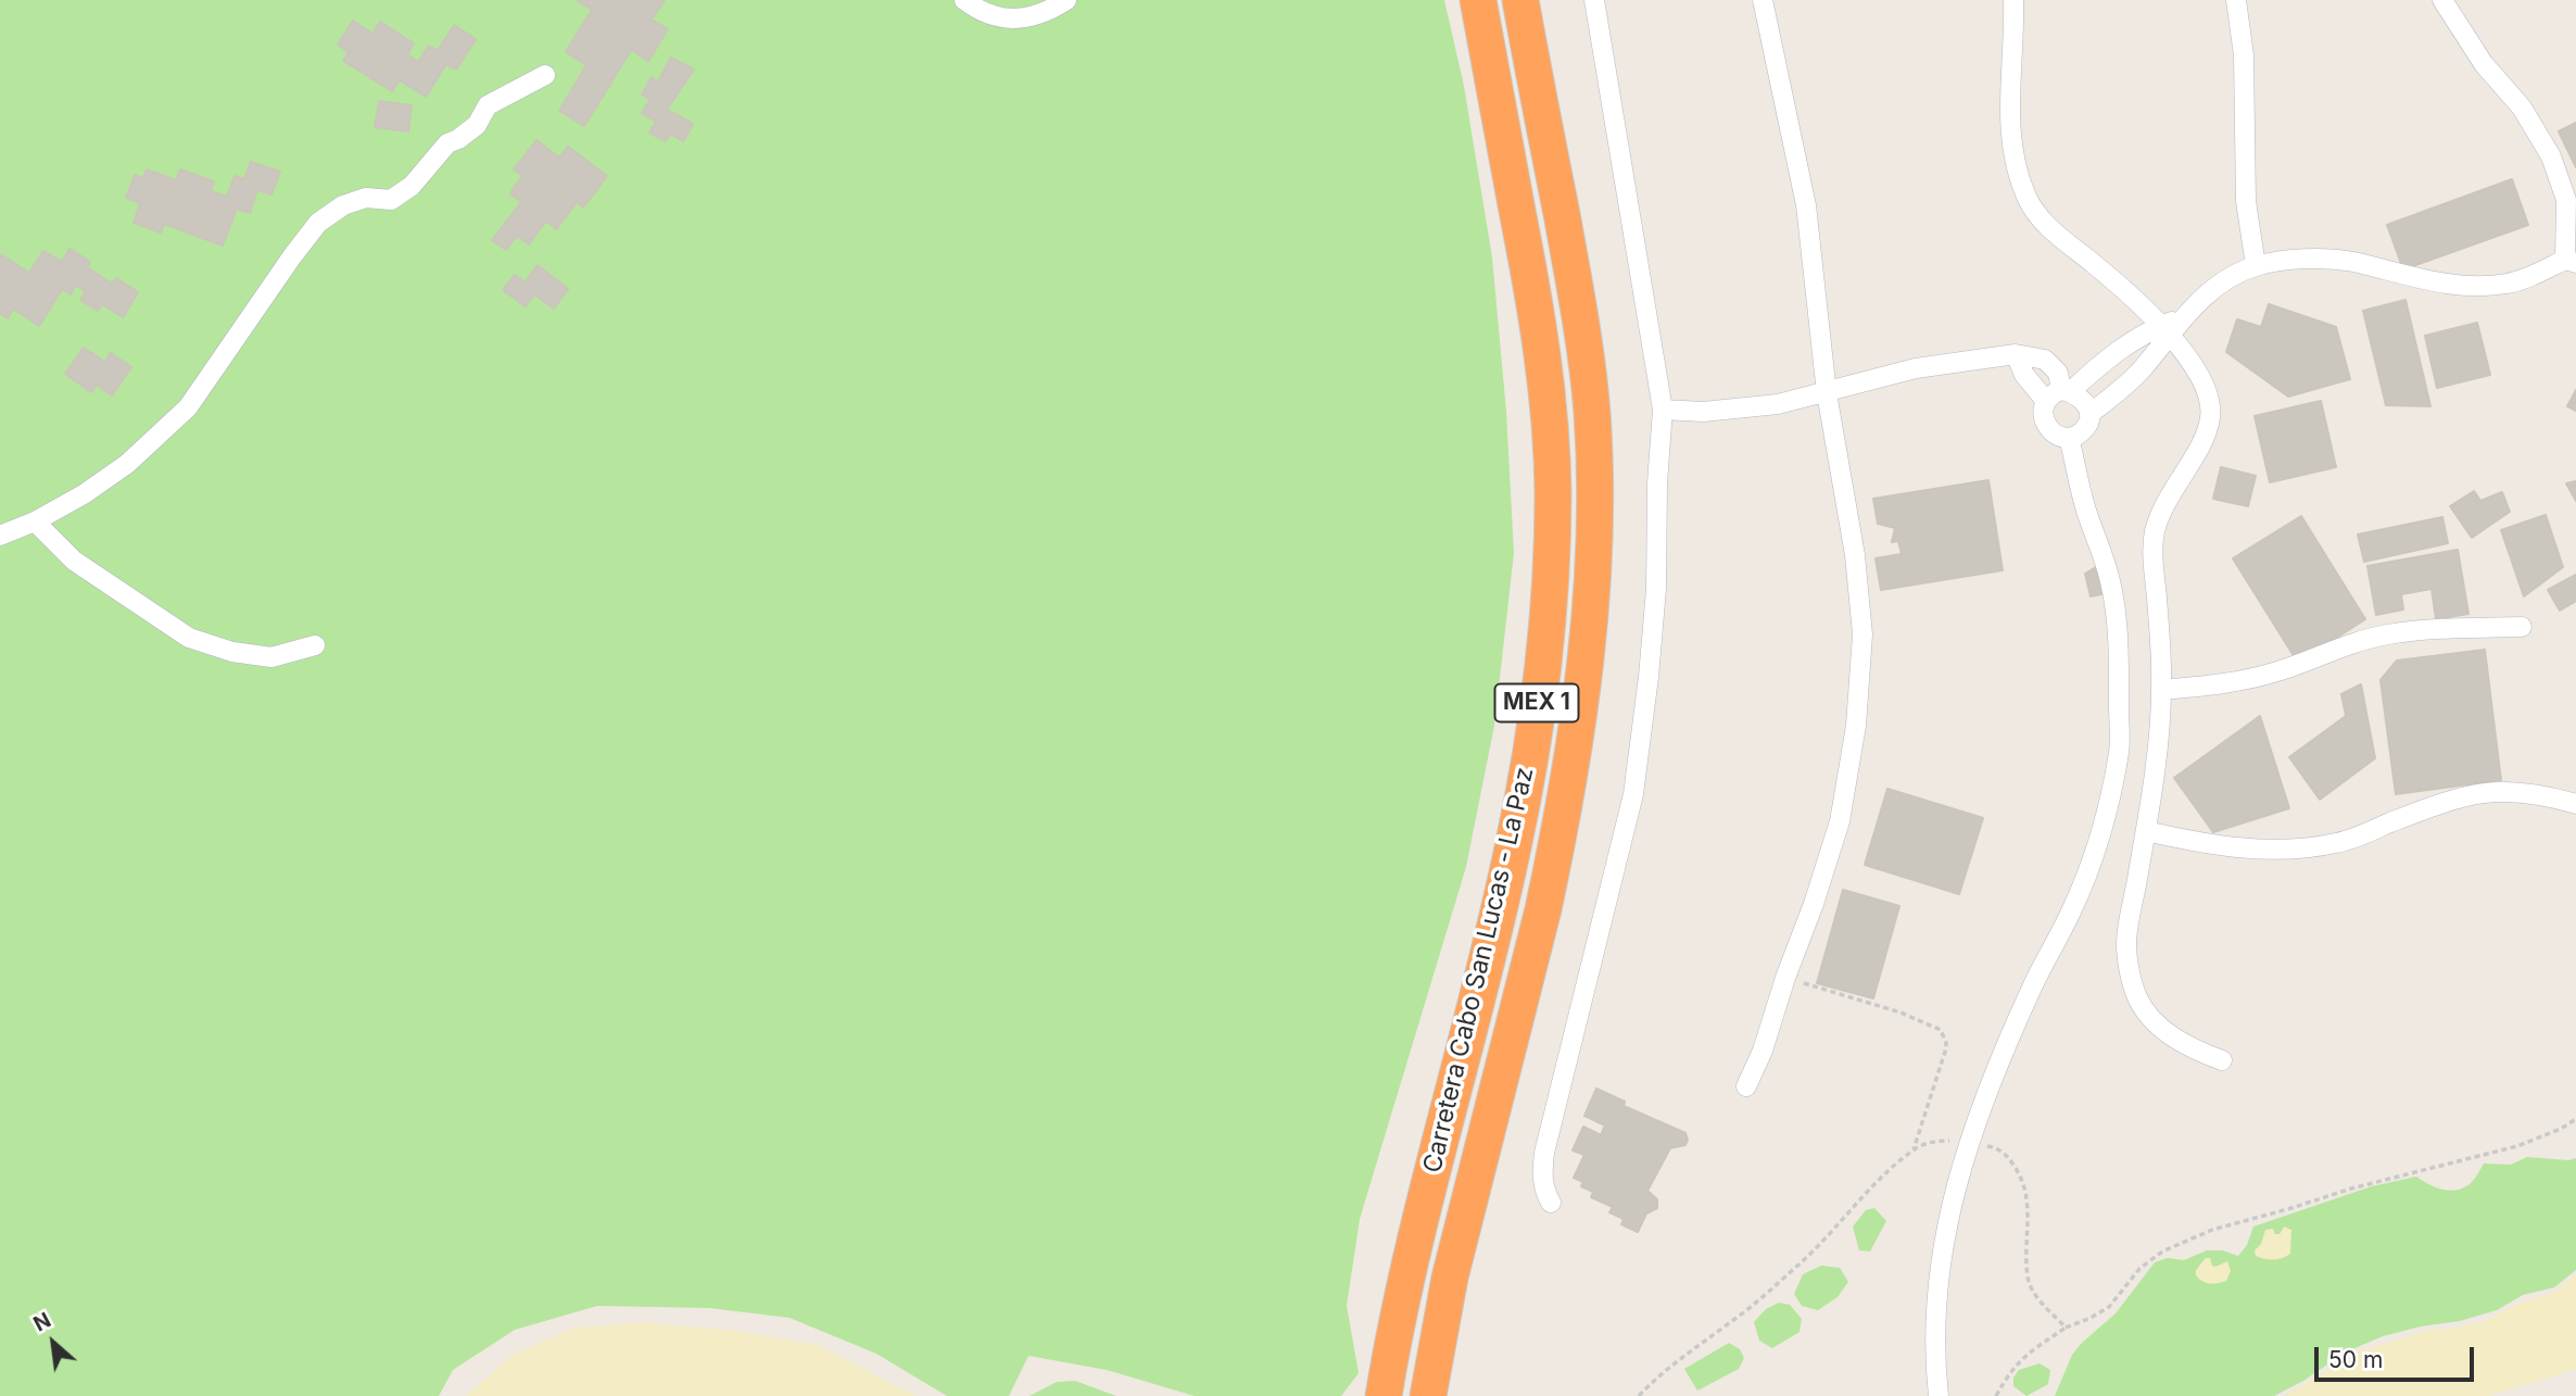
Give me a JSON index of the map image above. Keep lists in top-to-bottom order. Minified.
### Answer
{"streets":{"highway":["MEX 1","Carretera Cabo San Lucas - La Paz"]},"scale_bar":"50 m","north":"top left"}
